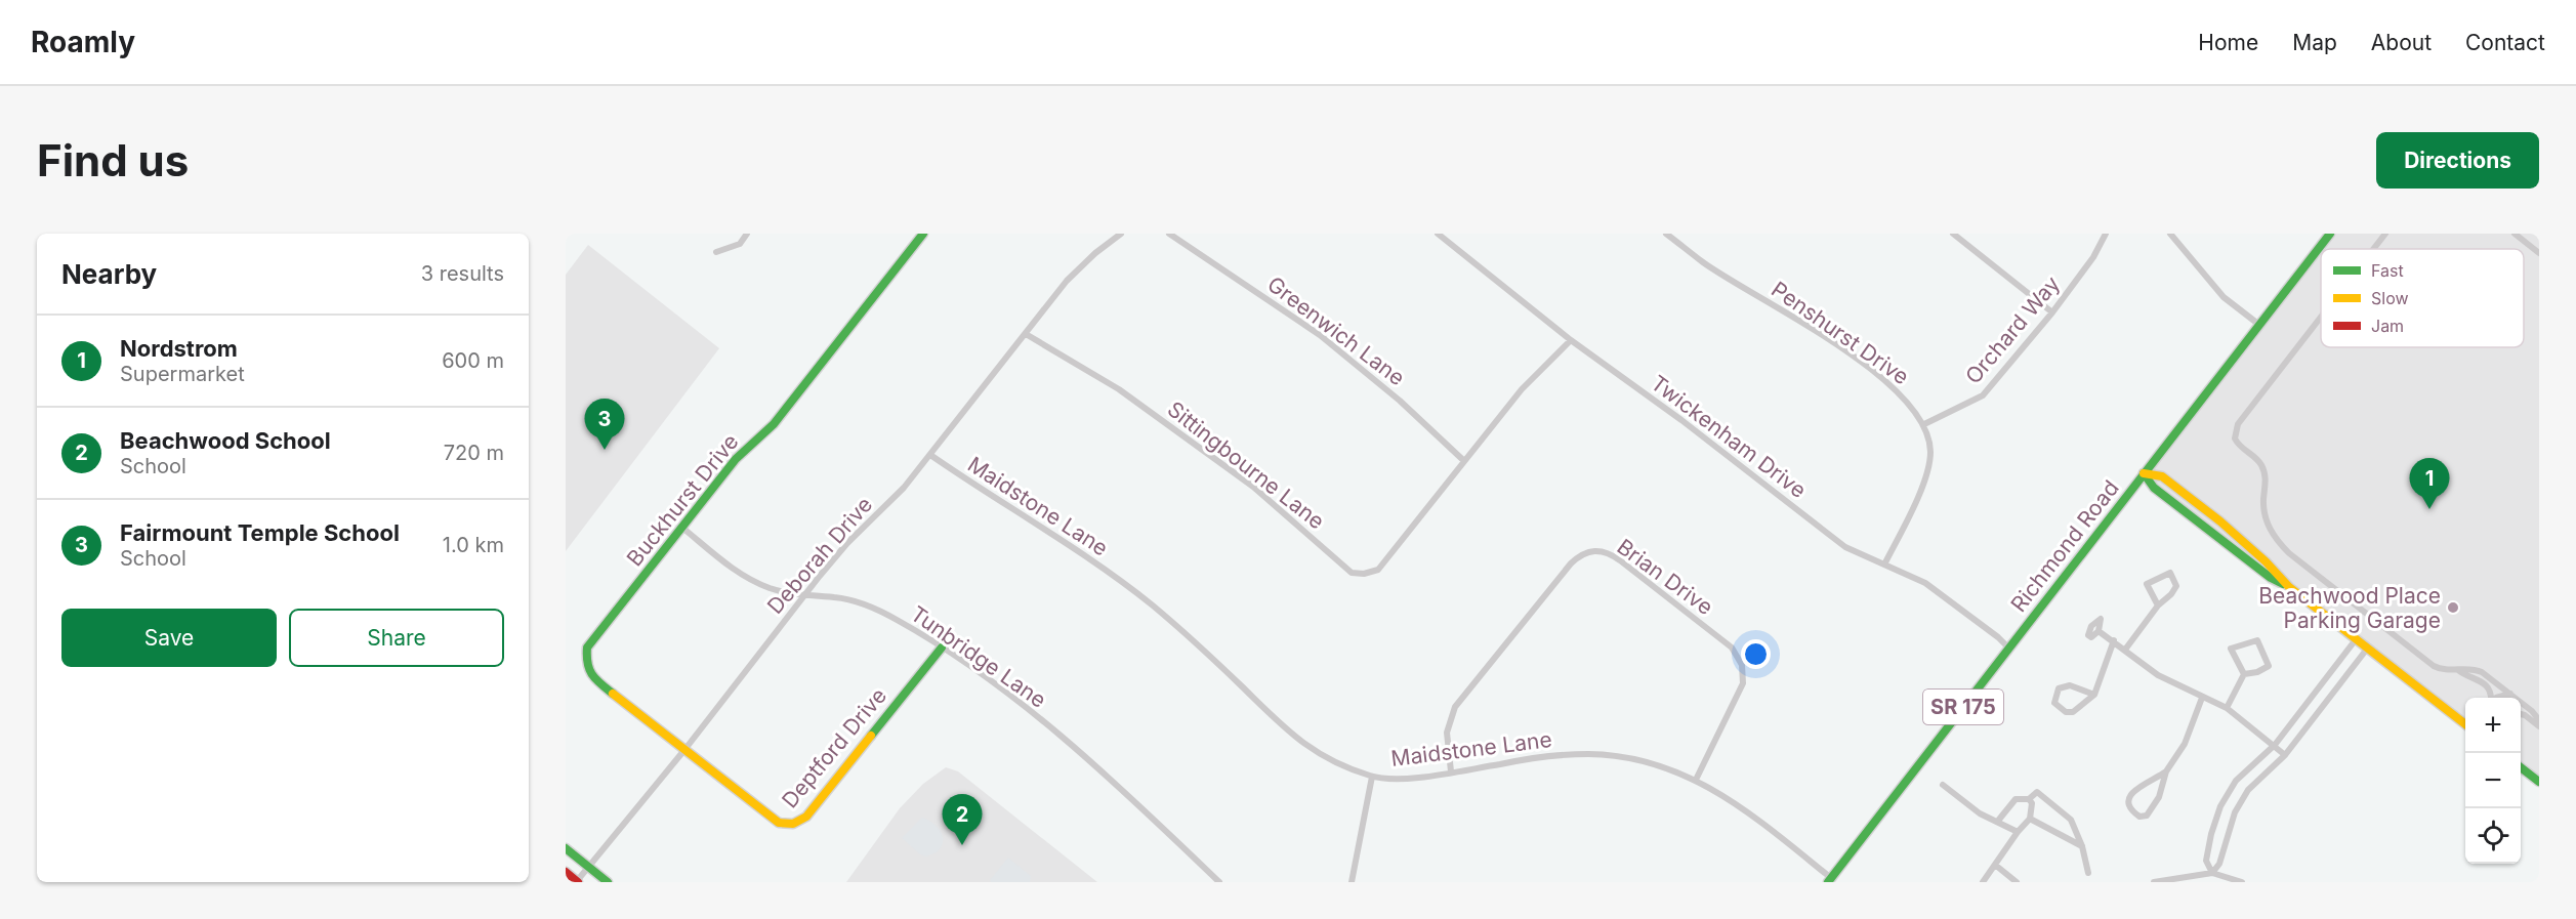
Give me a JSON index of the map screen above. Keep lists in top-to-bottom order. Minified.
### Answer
{"streets":{"street":["Orchard Way","Greenwich Lane","Penshurst Drive","Twickenham Drive","Sittingbourne Lane","Buckhurst Drive","Maidstone Lane","Richmond Road","Deborah Drive","Brian Drive","Tunbridge Lane","SR 175","Deptford Drive"]},"crossings":[["Orchard Way","Penshurst Drive"],["Greenwich Lane","Sittingbourne Lane"],["Penshurst Drive","Twickenham Drive"],["Twickenham Drive","Sittingbourne Lane"],["Twickenham Drive","Richmond Road"],["Sittingbourne Lane","Deborah Drive"],["Buckhurst Drive","Deborah Drive"],["Buckhurst Drive","Tunbridge Lane"],["Buckhurst Drive","Deptford Drive"],["Maidstone Lane","Richmond Road"],["Maidstone Lane","Deborah Drive"],["Maidstone Lane","Brian Drive"],["Deborah Drive","Tunbridge Lane"],["Deborah Drive","Deptford Drive"],["Tunbridge Lane","Deptford Drive"]],"places":["Beachwood Place Parking Garage"],"legend":["Fast","Slow","Jam"],"page":{"header":"Roamly","nav":["Home","Map","About","Contact"],"buttons":["Directions",["Save","Share"]],"title":"Find us","heading":["Nearby","3 results"],"list":[{"mark":"1","name":"Nordstrom","note":"Supermarket","value":"600 m"},{"mark":"2","name":"Beachwood School","note":"School","value":"720 m"},{"mark":"3","name":"Fairmount Temple School","note":"School","value":"1.0 km"}],"pins":["3","1","2"],"map_buttons":["+","−"]}}
